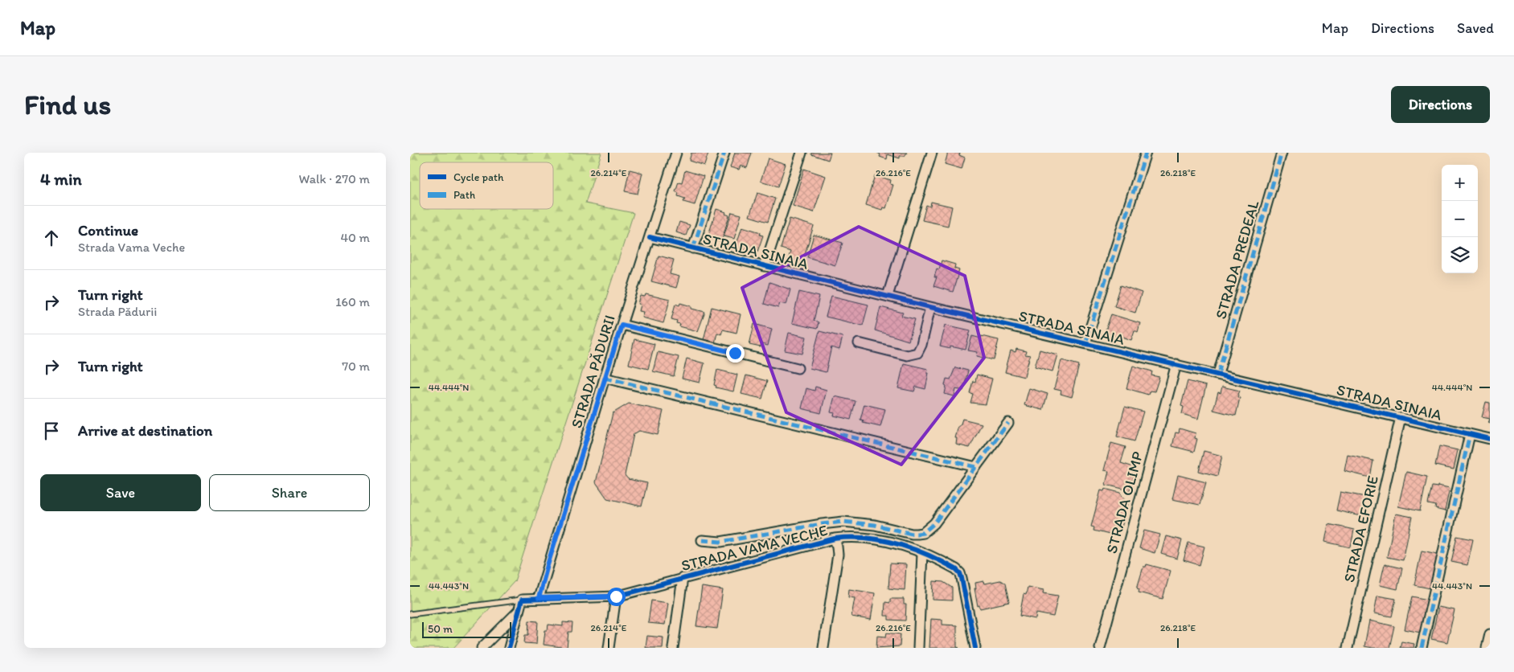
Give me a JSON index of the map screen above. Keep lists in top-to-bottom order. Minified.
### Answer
{"streets":{"street":["STRADA SINAIA","STRADA PREDEAL","STRADA PĂDURII","STRADA OLIMP","STRADA EFORIE","STRADA VAMA VECHE"]},"crossings":[["STRADA SINAIA","STRADA PREDEAL"],["STRADA SINAIA","STRADA PĂDURII"],["STRADA SINAIA","STRADA OLIMP"],["STRADA SINAIA","STRADA EFORIE"],["STRADA PĂDURII","STRADA VAMA VECHE"]],"legend":["Cycle path","Path"],"scale_bar":"50 m","page":{"header":"Map","nav":["Map","Directions","Saved"],"buttons":["Directions",["Save","Share"]],"title":"Find us","heading":["4 min","Walk · 270 m"],"map_buttons":["+","−"],"list":[["Continue","Strada Vama Veche","40 m"],["Turn right","Strada Pădurii","160 m"],["Turn right","70 m"],"Arrive at destination"],"scale":"50 m"},"coordinates":["26.214°E","26.216°E","26.218°E","44.444°N","44.443°N"]}
